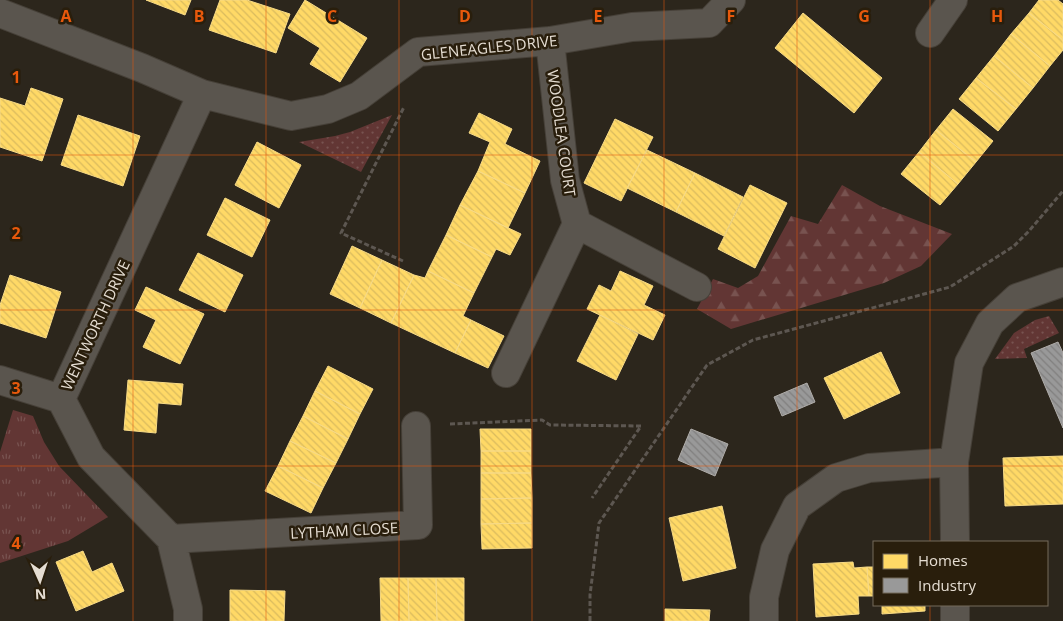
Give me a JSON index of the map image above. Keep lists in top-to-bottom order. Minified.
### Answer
{"streets":{"street":["GLENEAGLES DRIVE","WOODLEA COURT","WENTWORTH DRIVE","LYTHAM CLOSE"]},"crossings":[["GLENEAGLES DRIVE","WOODLEA COURT"],["GLENEAGLES DRIVE","WENTWORTH DRIVE"],["WENTWORTH DRIVE","LYTHAM CLOSE"]],"legend":["Homes","Industry"],"north":"bottom","grid":{"columns":["A","B","C","D","E","F","G","H"],"rows":["1","2","3","4"]}}
